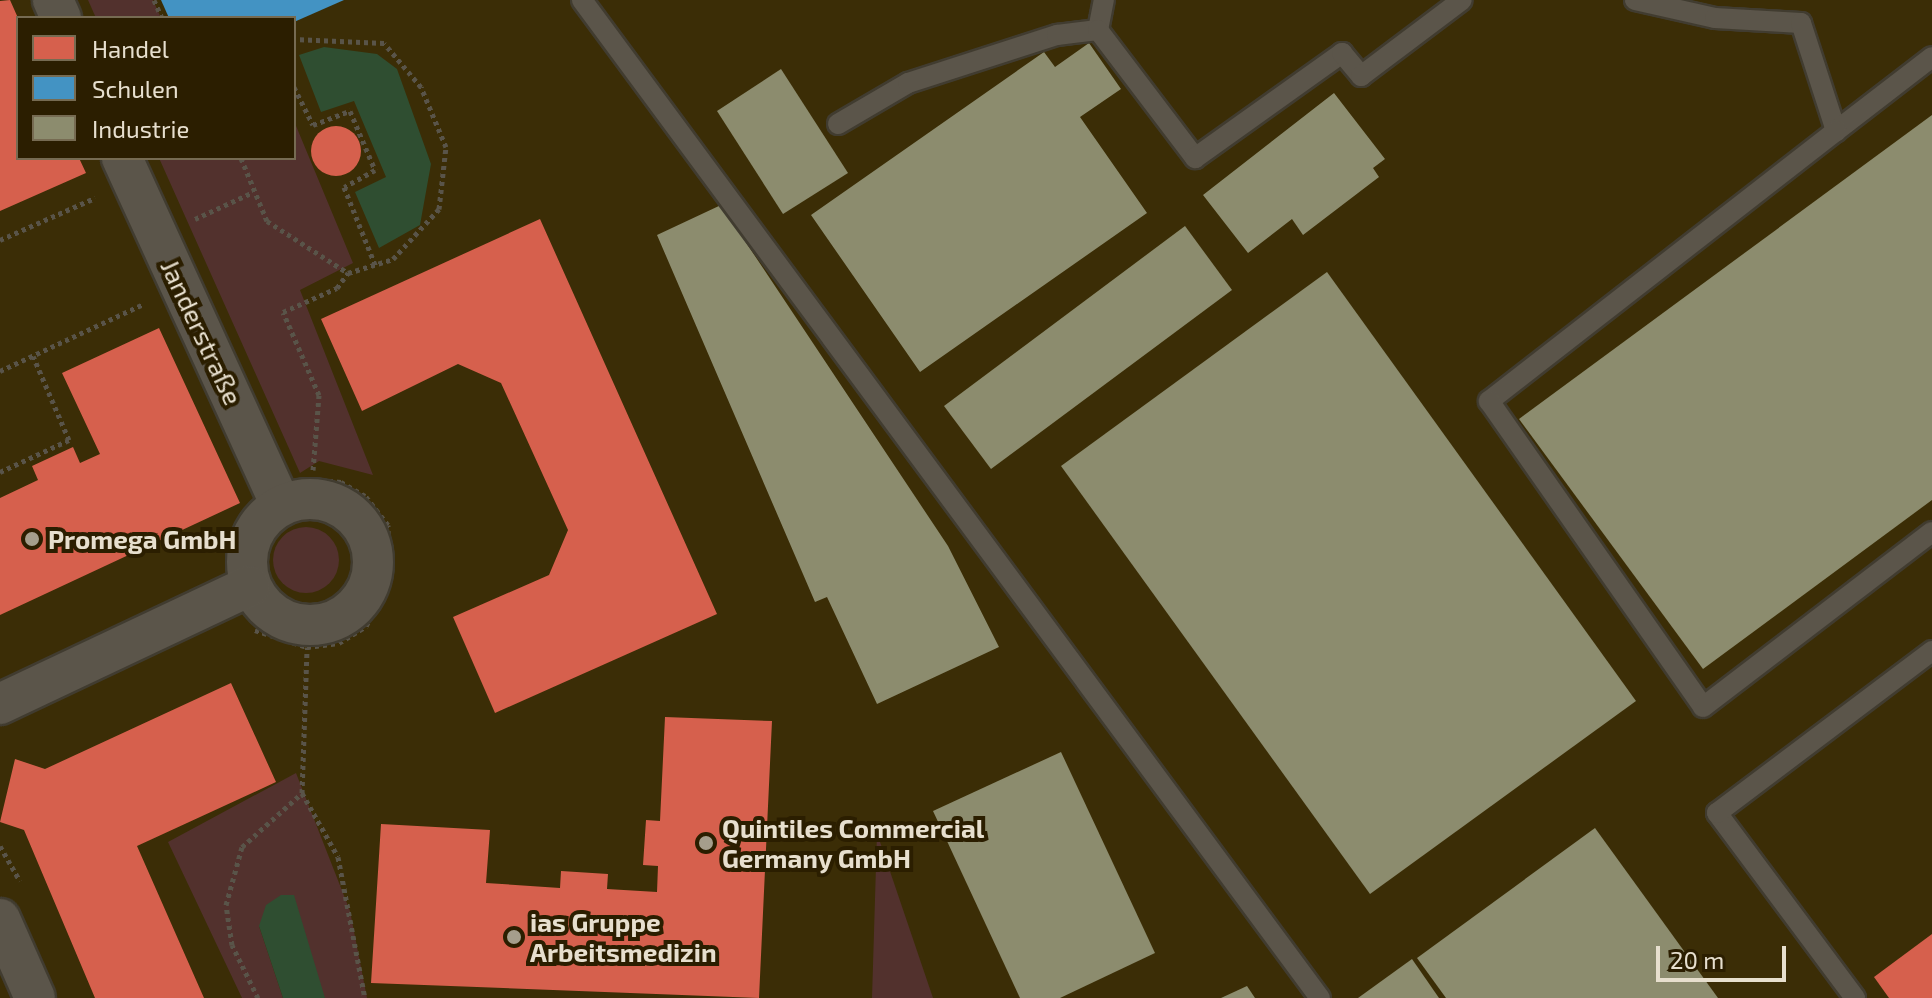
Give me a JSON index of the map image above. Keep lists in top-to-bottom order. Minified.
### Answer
{"streets":{"street":["Janderstraße"]},"places":["Promega GmbH","Quintiles Commercial Germany GmbH","ias Gruppe Arbeitsmedizin"],"legend":["Handel","Schulen","Industrie"],"scale_bar":"20 m"}
